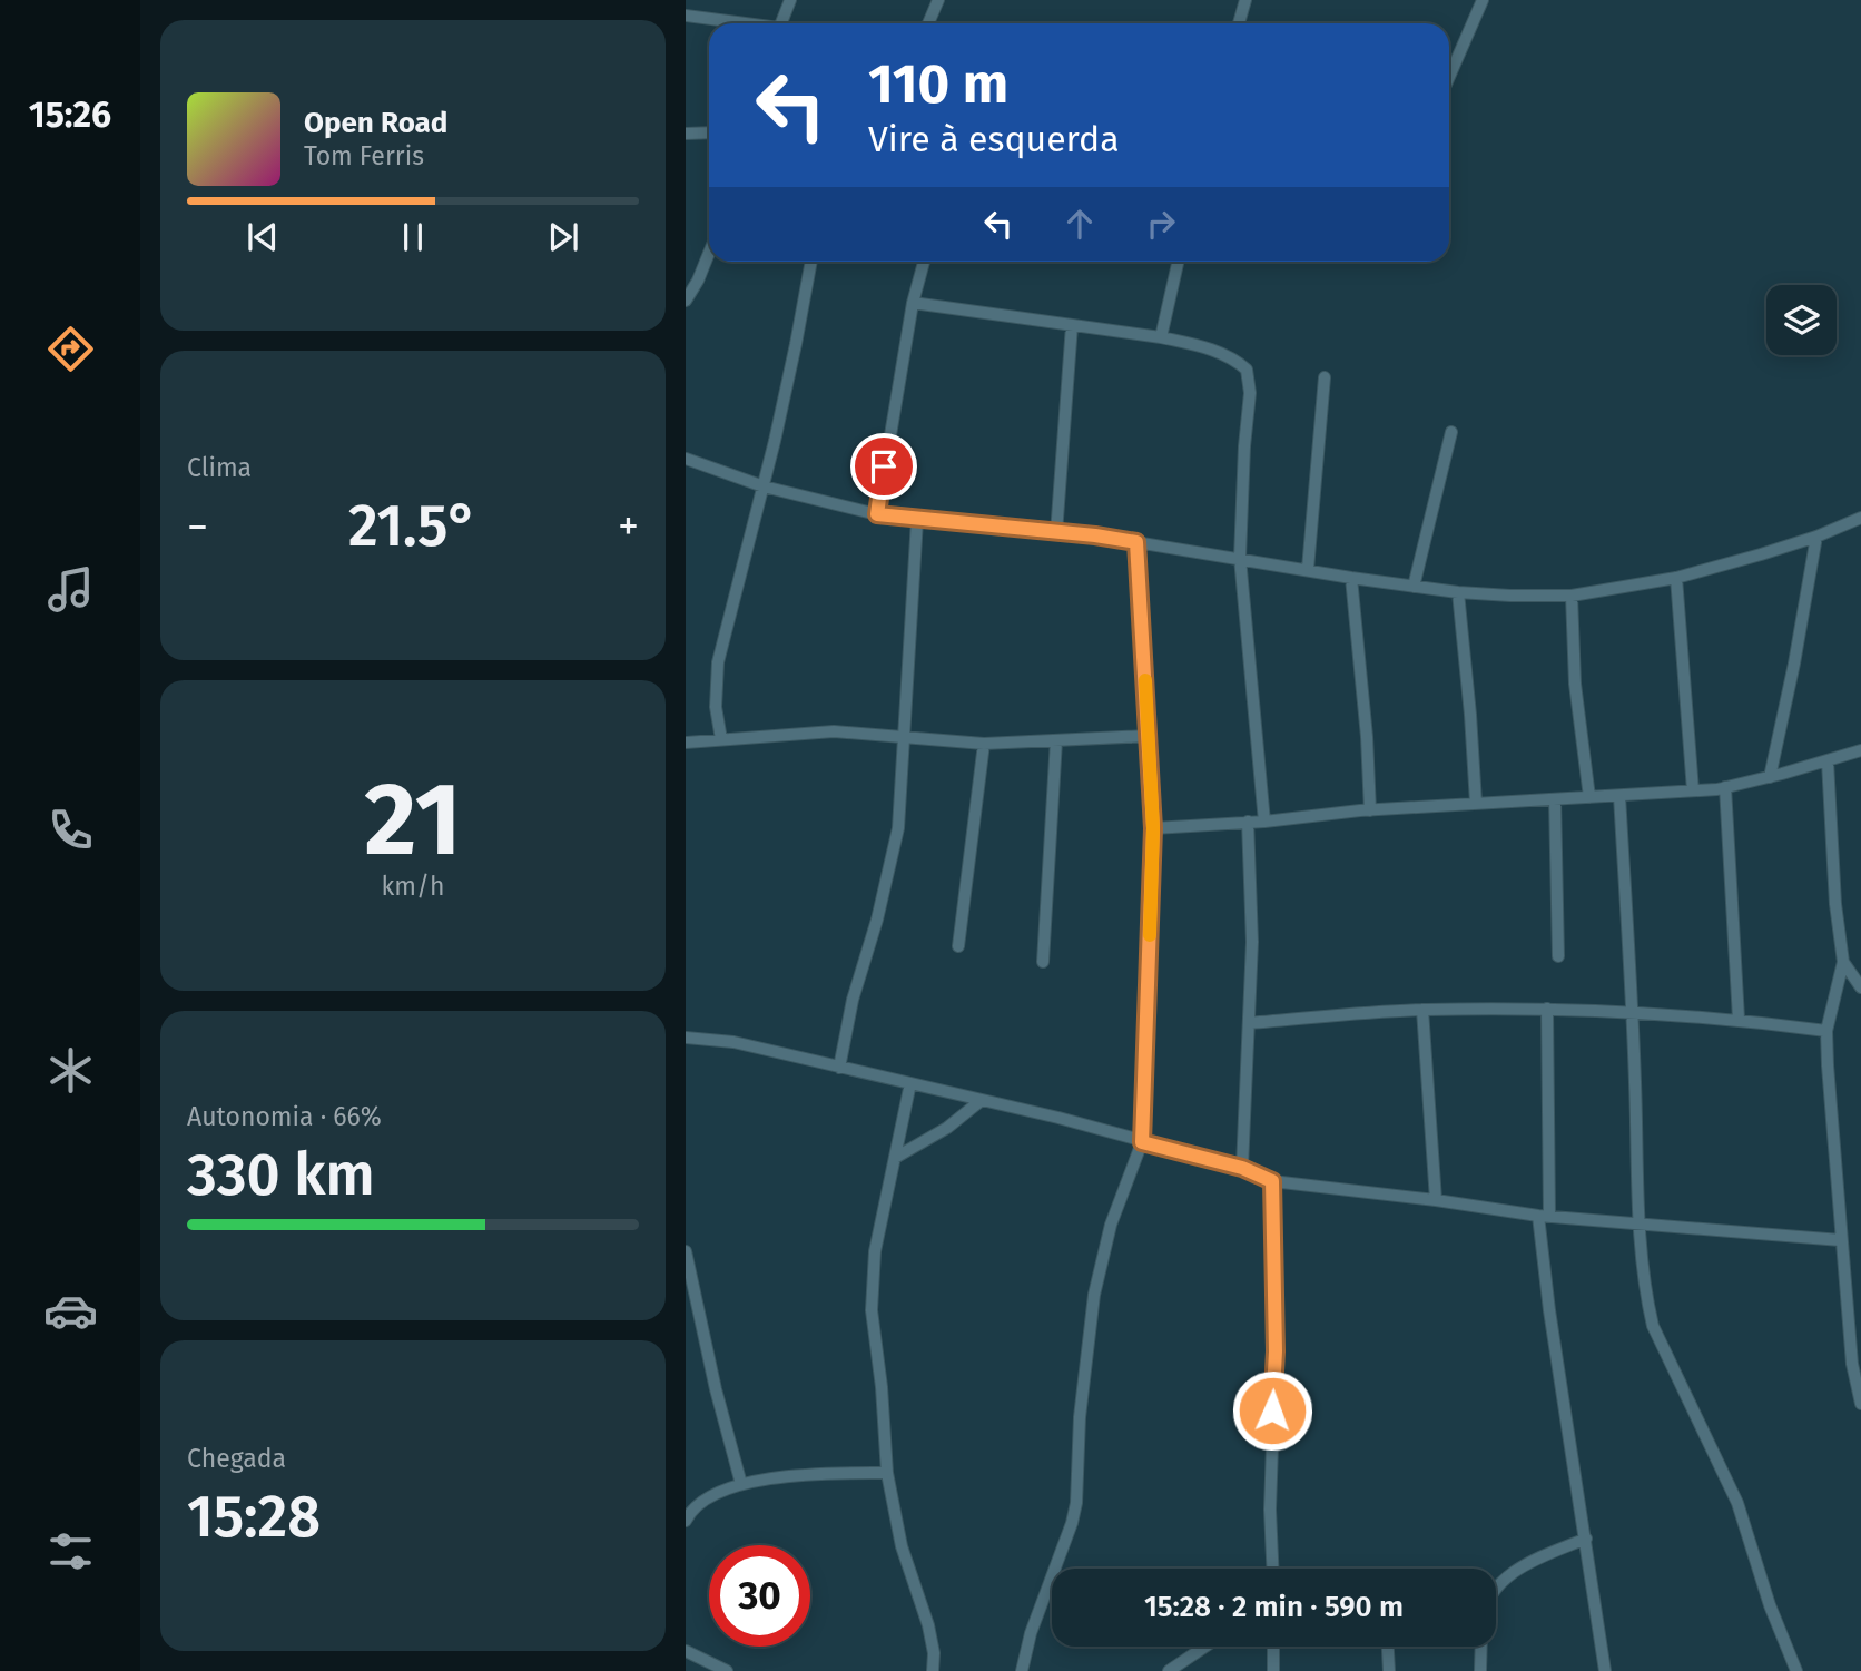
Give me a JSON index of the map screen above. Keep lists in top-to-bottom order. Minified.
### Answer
{"page":{"tabs":"15:26","turn":["110 m","Vire à esquerda"],"song":["Open Road","Tom Ferris"],"tile":["Clima",["21","km/h"],["Autonomia · 66%","330 km"],["Chegada","15:28"]],"heat":["−","21.5°","+"],"limit":"30","trip":"15:28 · 2 min · 590 m"}}
